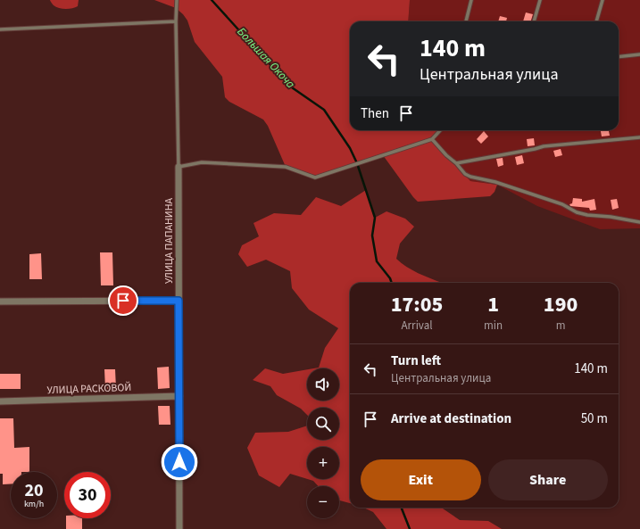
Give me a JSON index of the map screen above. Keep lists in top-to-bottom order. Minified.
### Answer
{"streets":{"street":["УЛИЦА ПАПАНИНА","УЛИЦА РАСКОВОЙ"]},"crossings":[["УЛИЦА ПАПАНИНА","УЛИЦА РАСКОВОЙ"]],"water":["Большая Окоча"],"page":{"turn":["140 m","Центральная улица"],"then":"Then","eta":["17:05","Arrival","1","min","190","m"],"list":[{"name":"Turn left","note":"Центральная улица","value":"140 m"},{"name":"Arrive at destination","value":"50 m"}],"map_buttons":["+","−"],"buttons":["Exit","Share"],"speed":"20 km/h","limit":"30"}}
